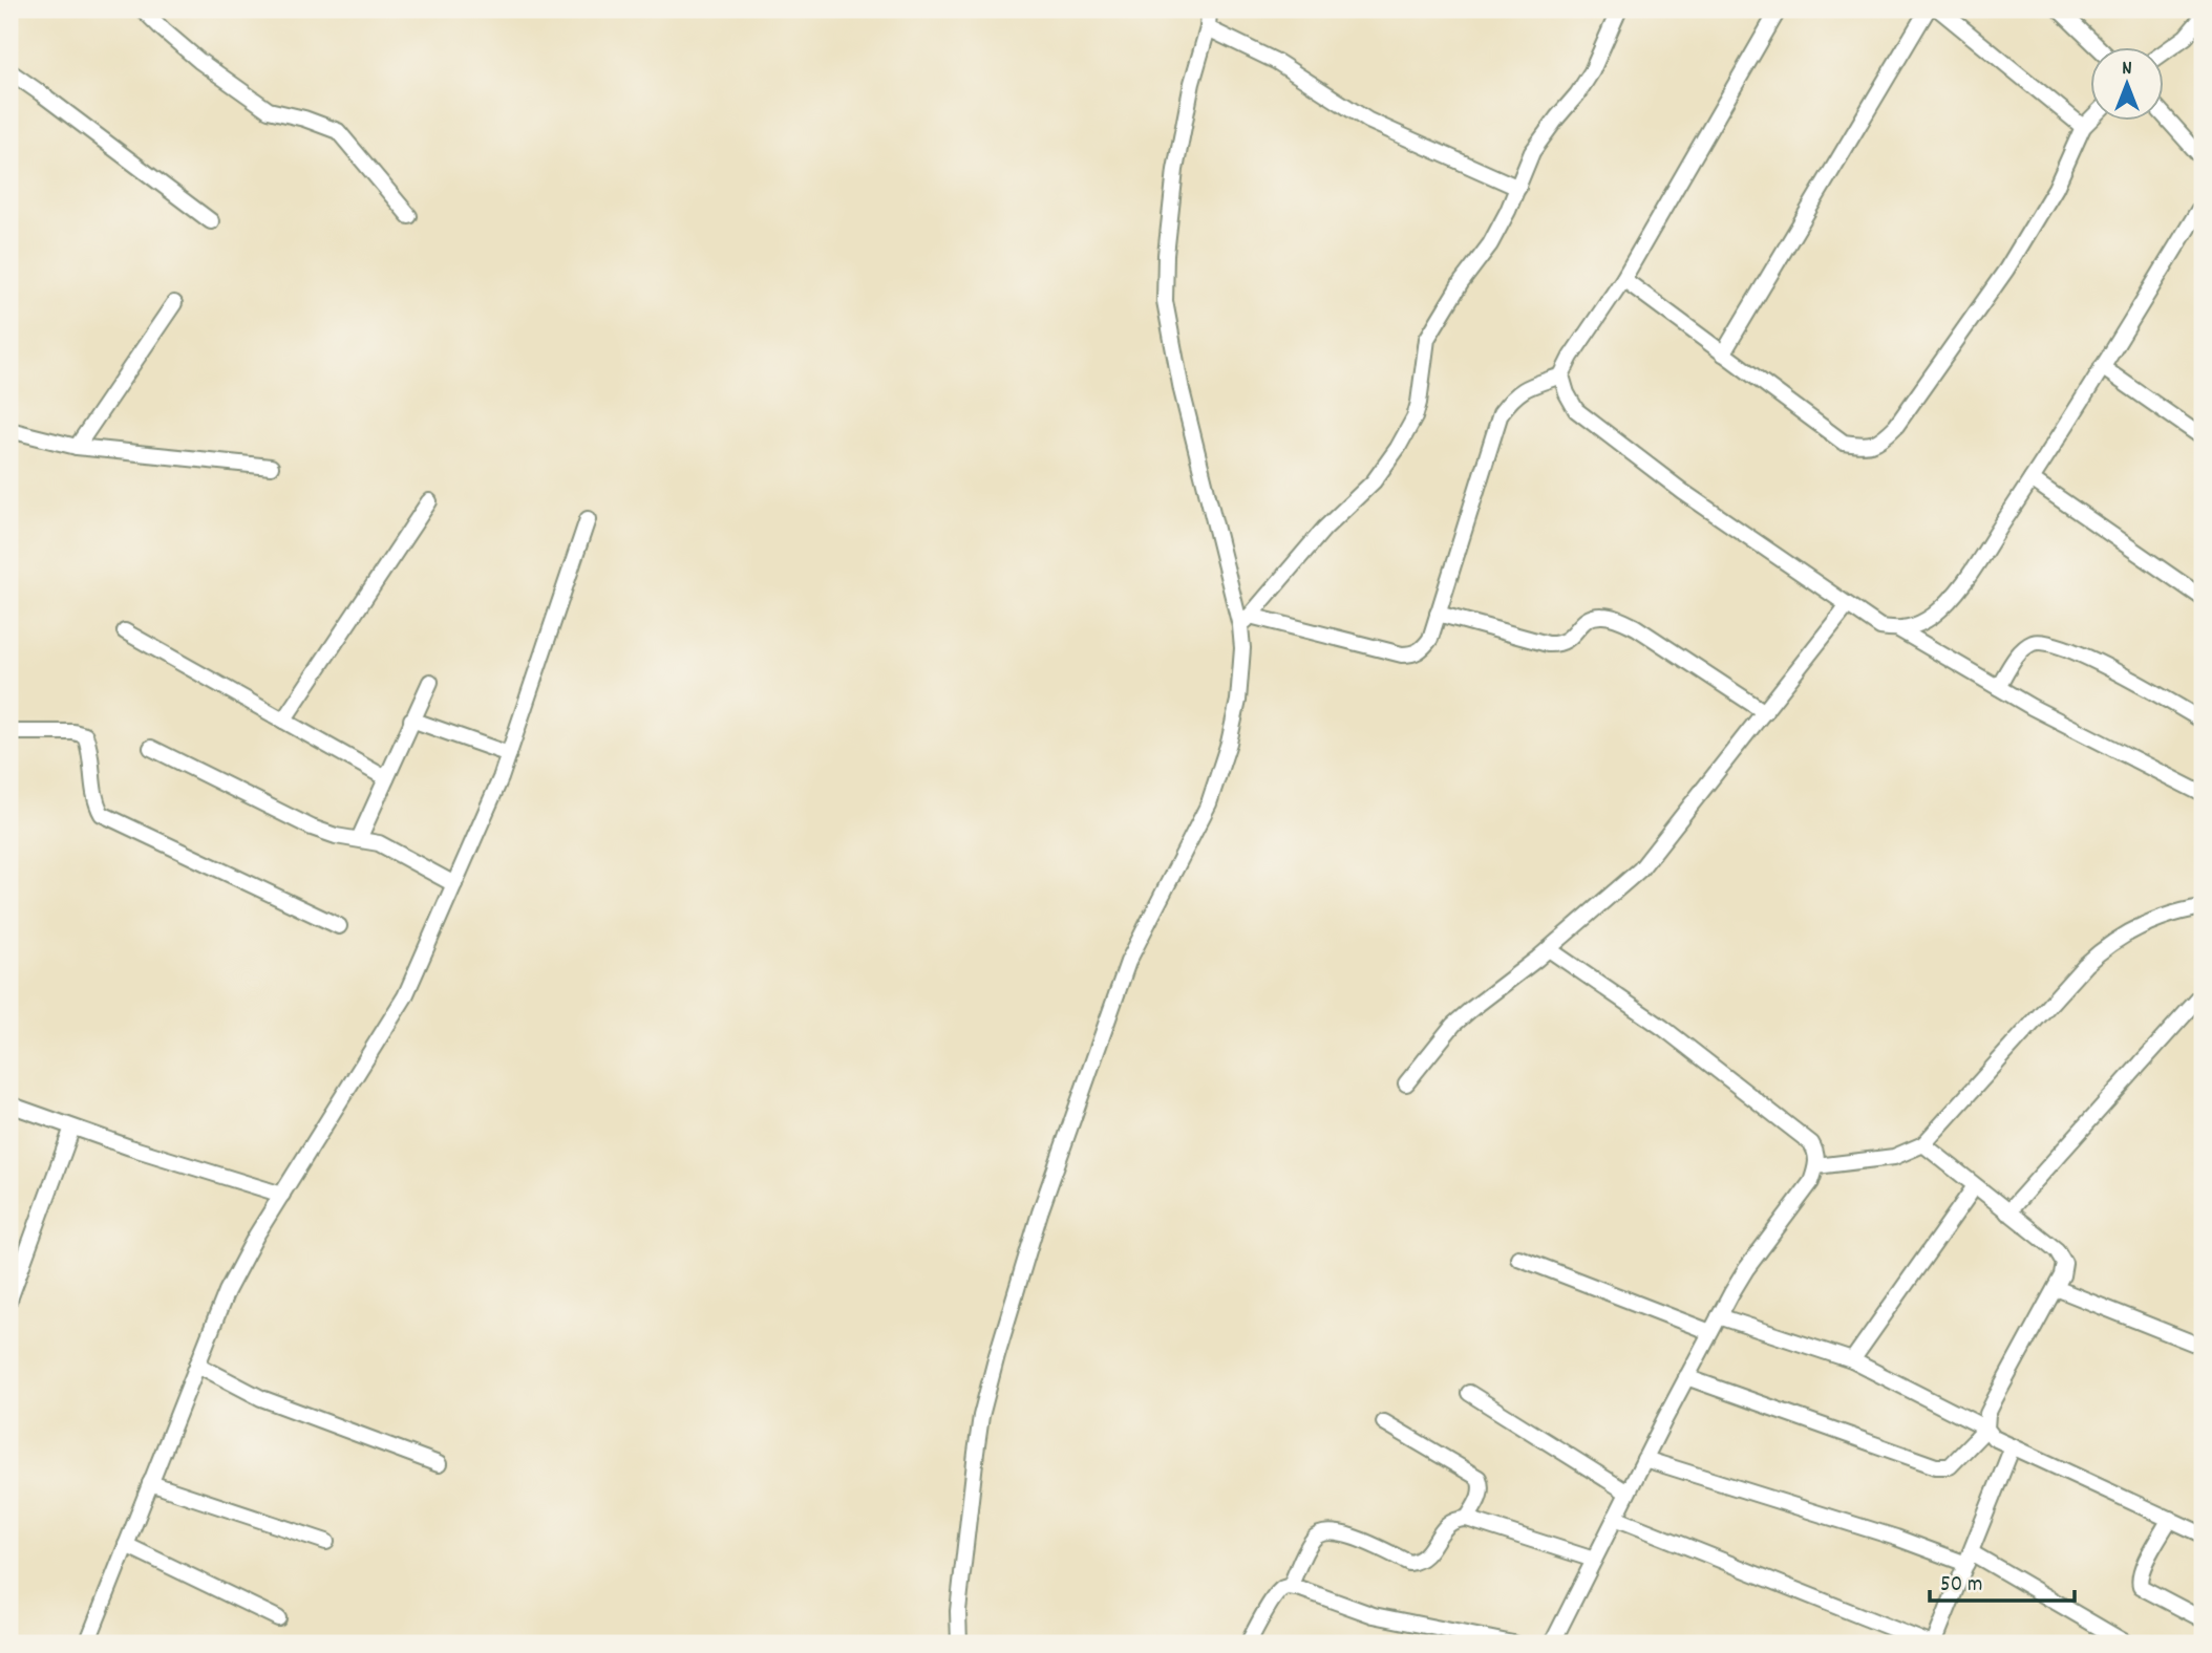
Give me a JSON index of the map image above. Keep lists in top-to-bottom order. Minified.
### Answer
{"scale_bar":"50 m","north":"top"}
